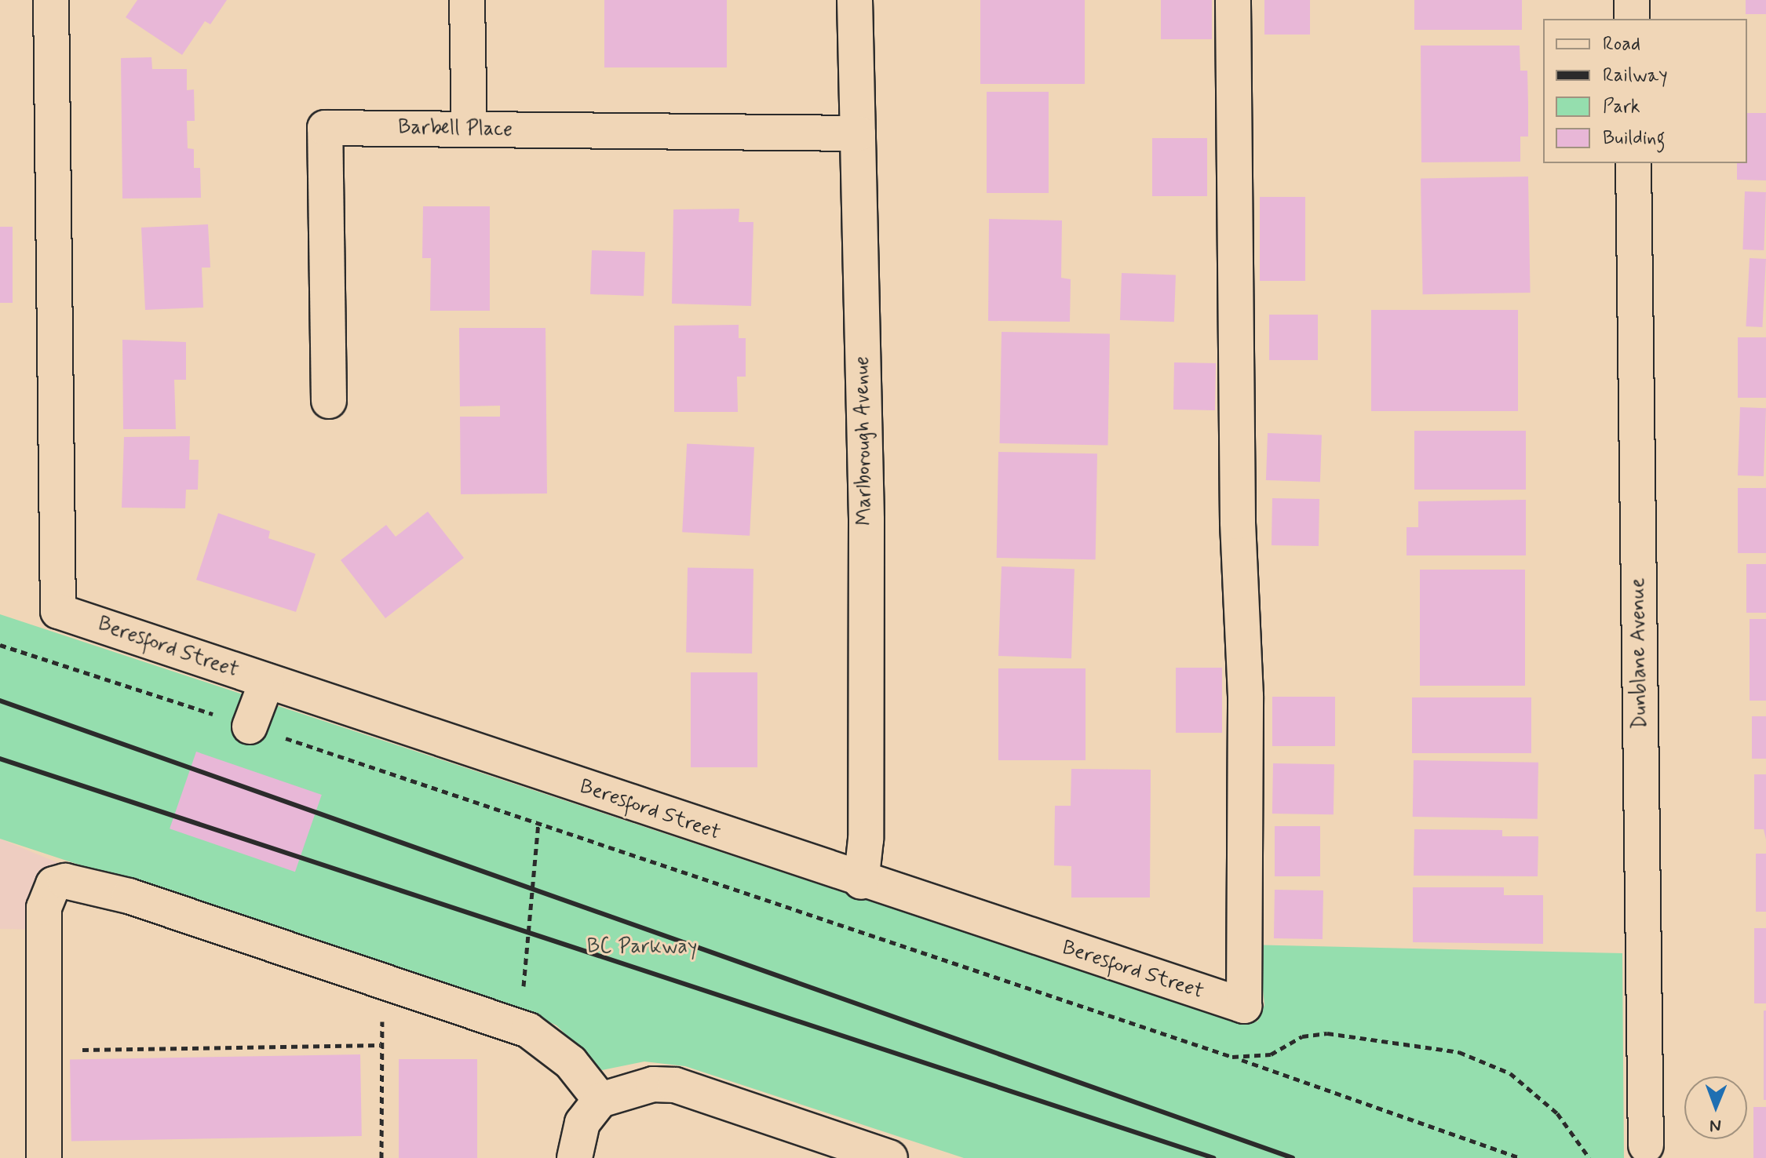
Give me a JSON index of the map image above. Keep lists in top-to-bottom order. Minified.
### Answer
{"streets":{"street":["Barbell Place","Marlborough Avenue","Beresford Street","Dunblane Avenue"]},"crossings":[["Barbell Place","Marlborough Avenue"],["Marlborough Avenue","Beresford Street"]],"parks":["BC Parkway"],"legend":["Road","Railway","Park","Building"],"north":"bottom"}
